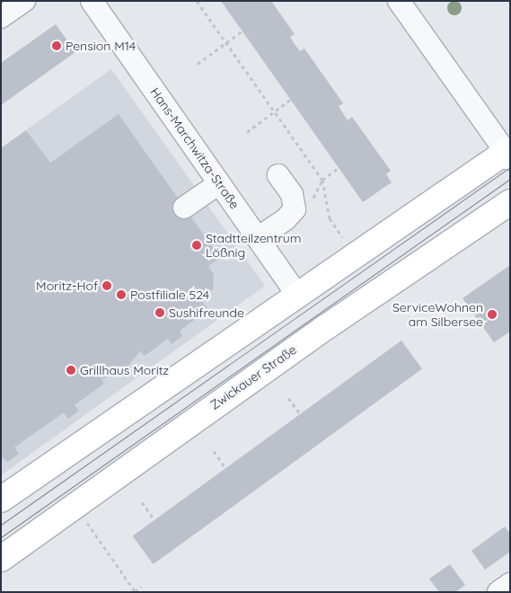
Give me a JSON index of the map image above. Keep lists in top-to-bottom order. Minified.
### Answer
{"streets":{"main road":["Zwickauer Straße"],"street":["Hans-Marchwitza-Straße"]},"places":["Pension M14","Stadtteilzentrum Lößnig","Moritz-Hof","Postfiliale 524","Sushifreunde","ServiceWohnen am Silbersee","Grillhaus Moritz"]}
